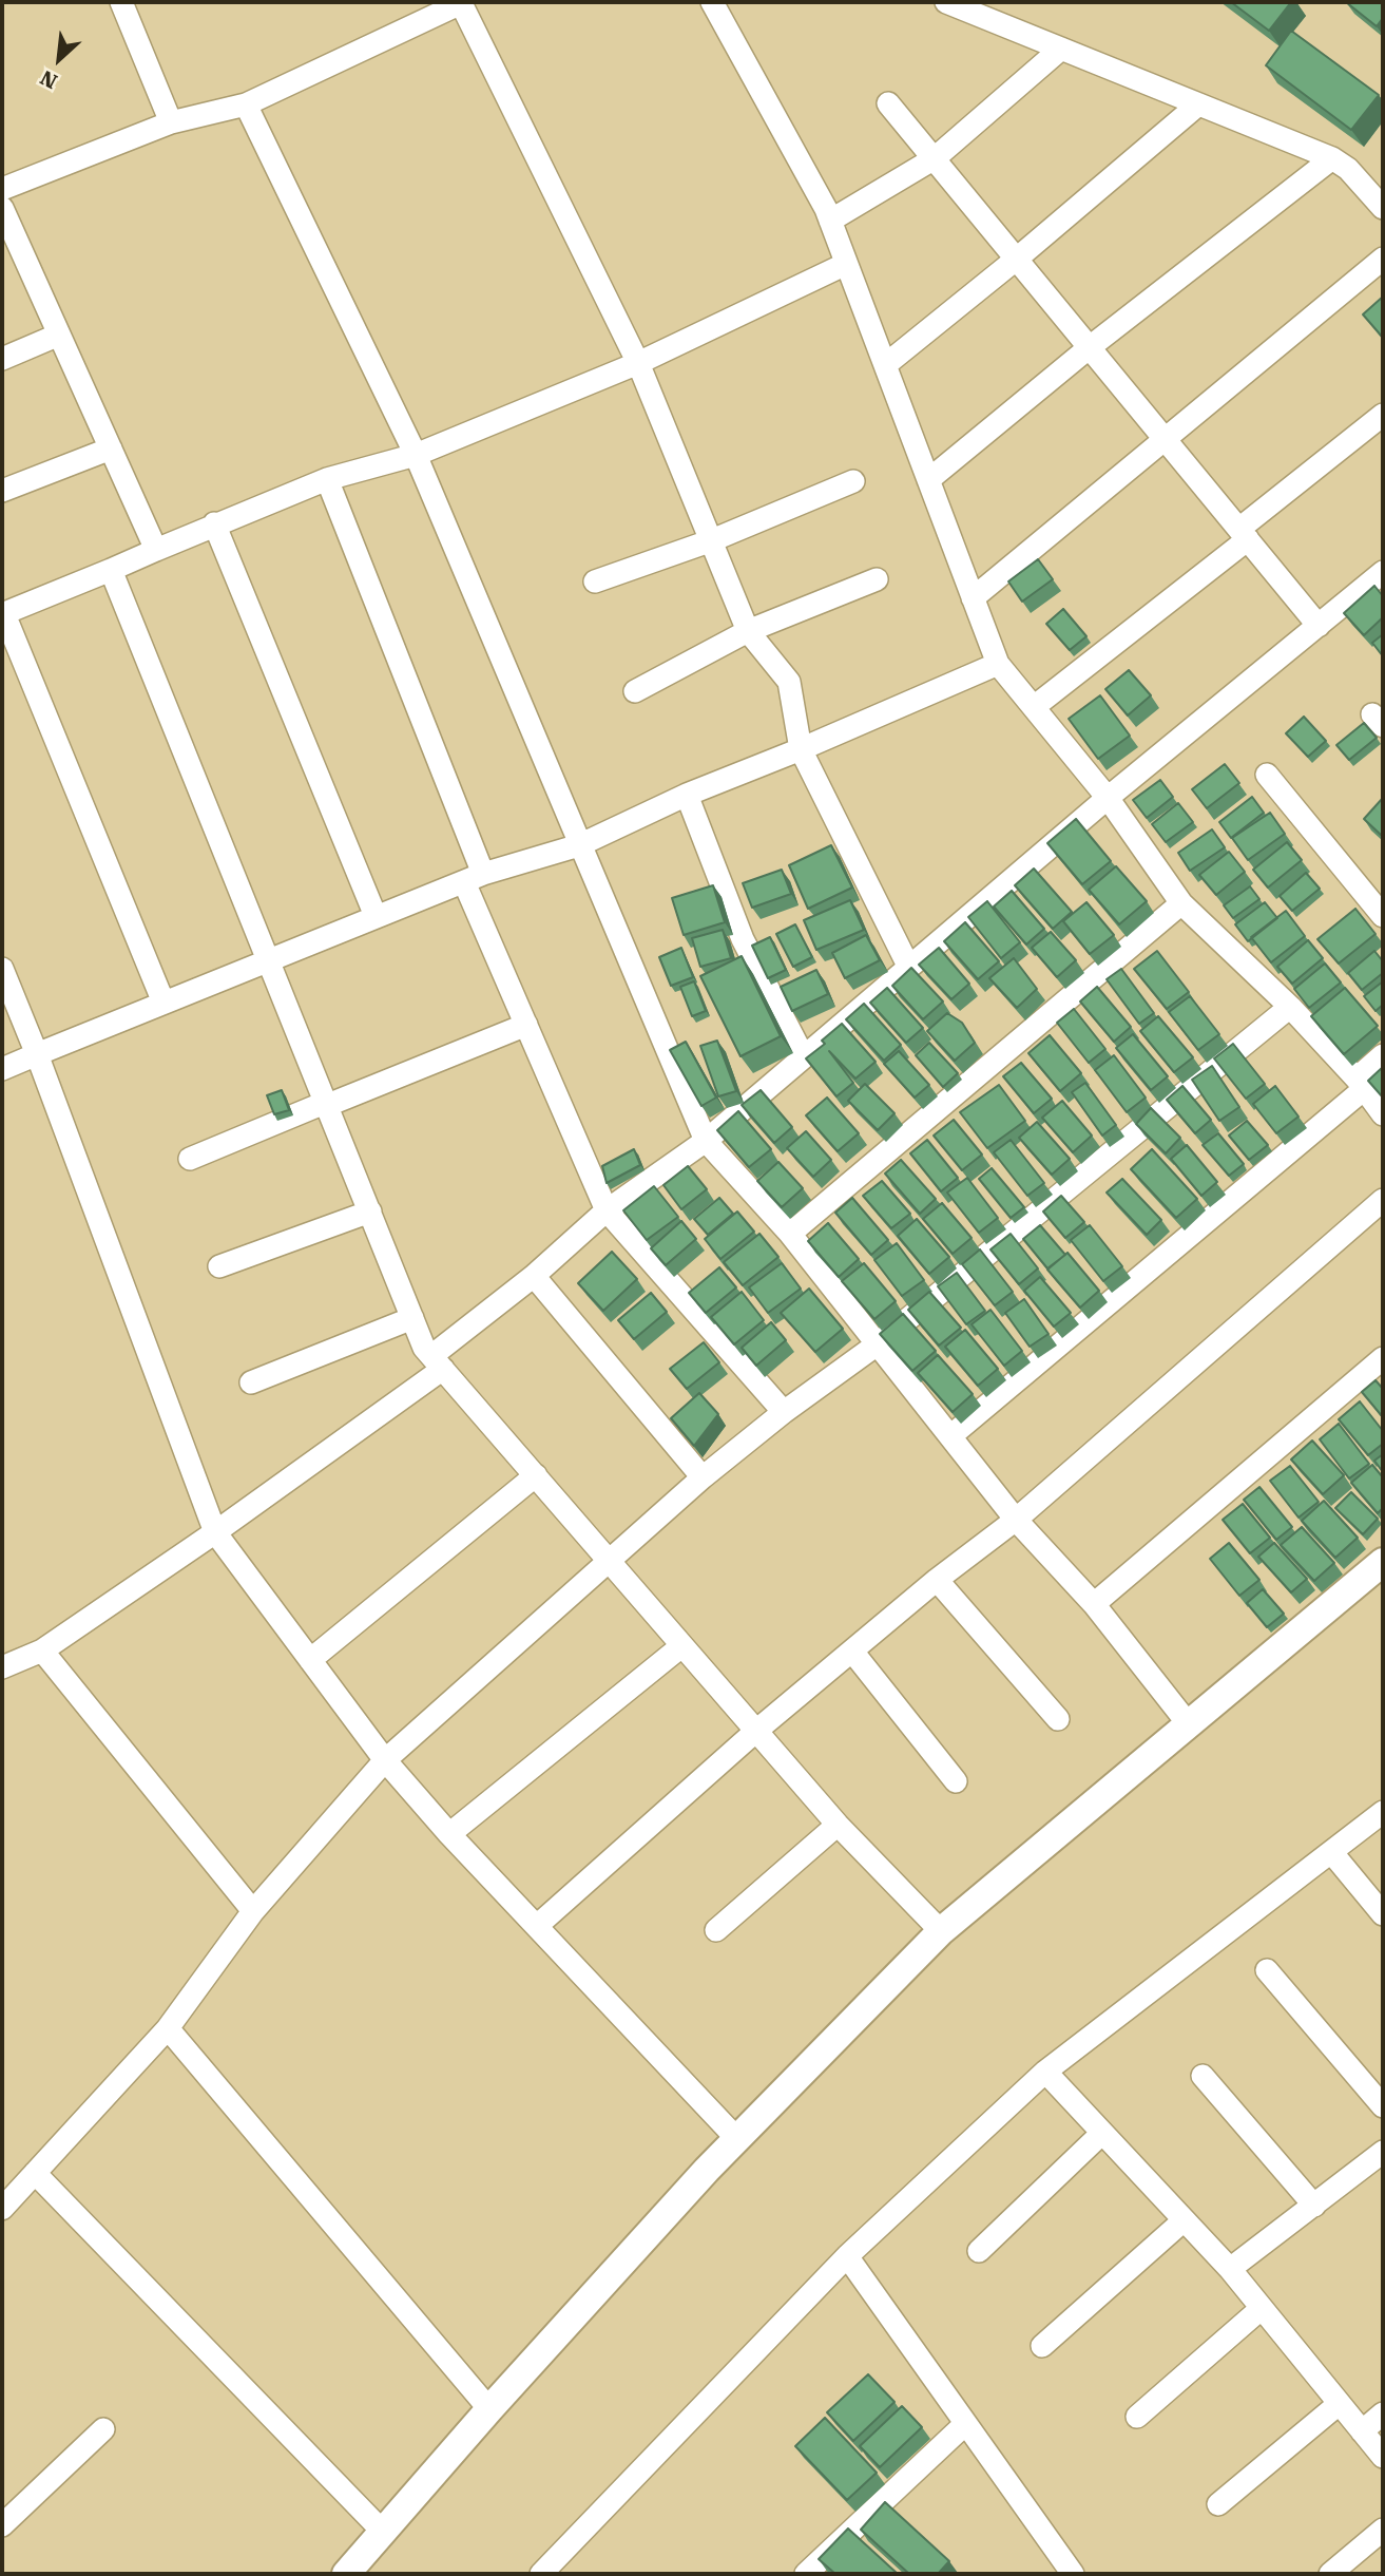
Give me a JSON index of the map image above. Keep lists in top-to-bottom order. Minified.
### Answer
{"north":"bottom left"}
